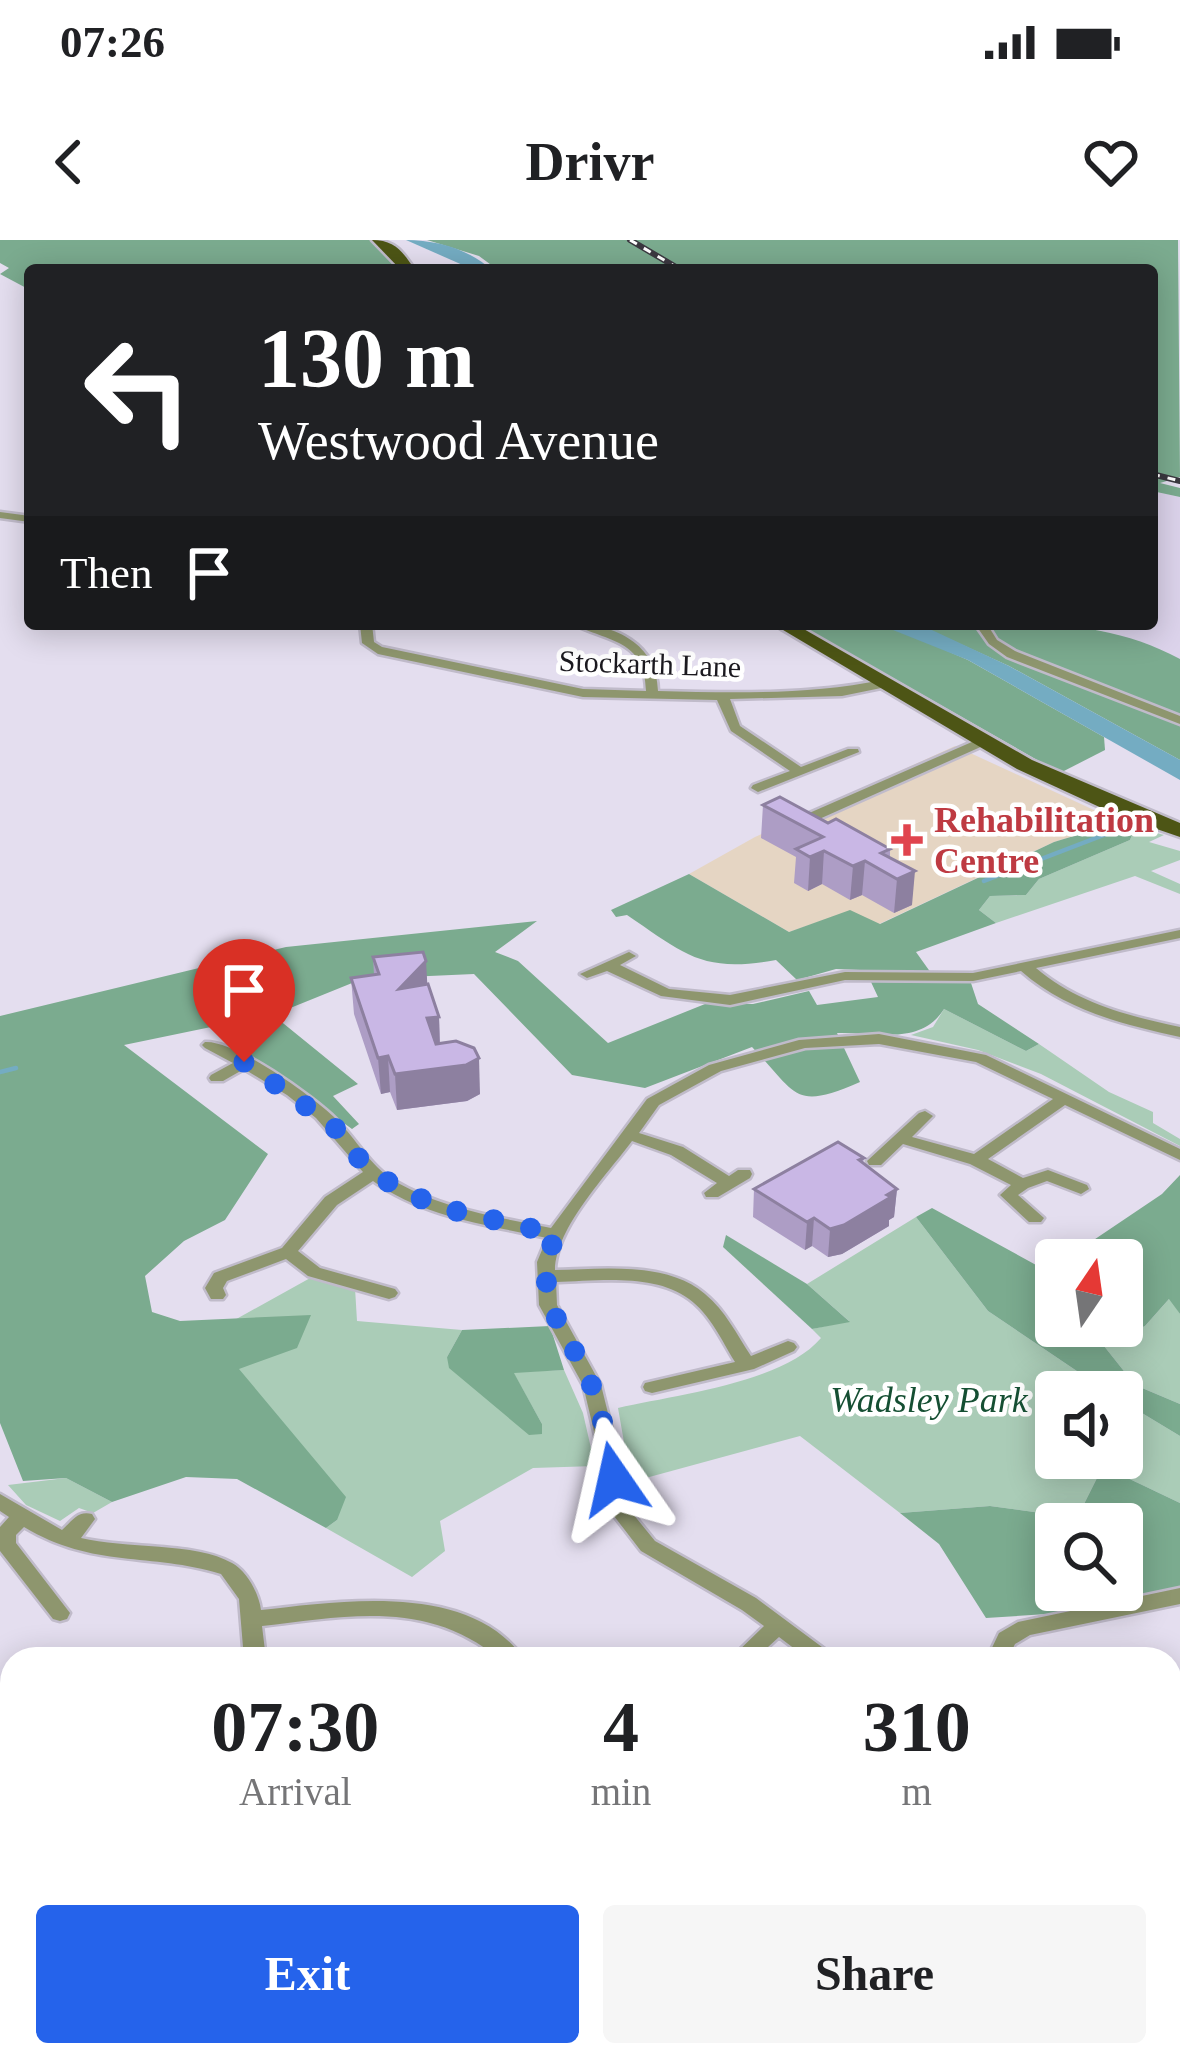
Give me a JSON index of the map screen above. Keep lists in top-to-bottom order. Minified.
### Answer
{"streets":{"street":["Stockarth Lane"]},"parks":["Wadsley Park"],"places":{"health":["Rehabilitation Centre"]},"north":"top","page":{"status":"07:26","header":"Drivr","turn":["130 m","Westwood Avenue"],"then":"Then","eta":["07:30","Arrival","4","min","310","m"],"buttons":["Exit","Share"]}}
